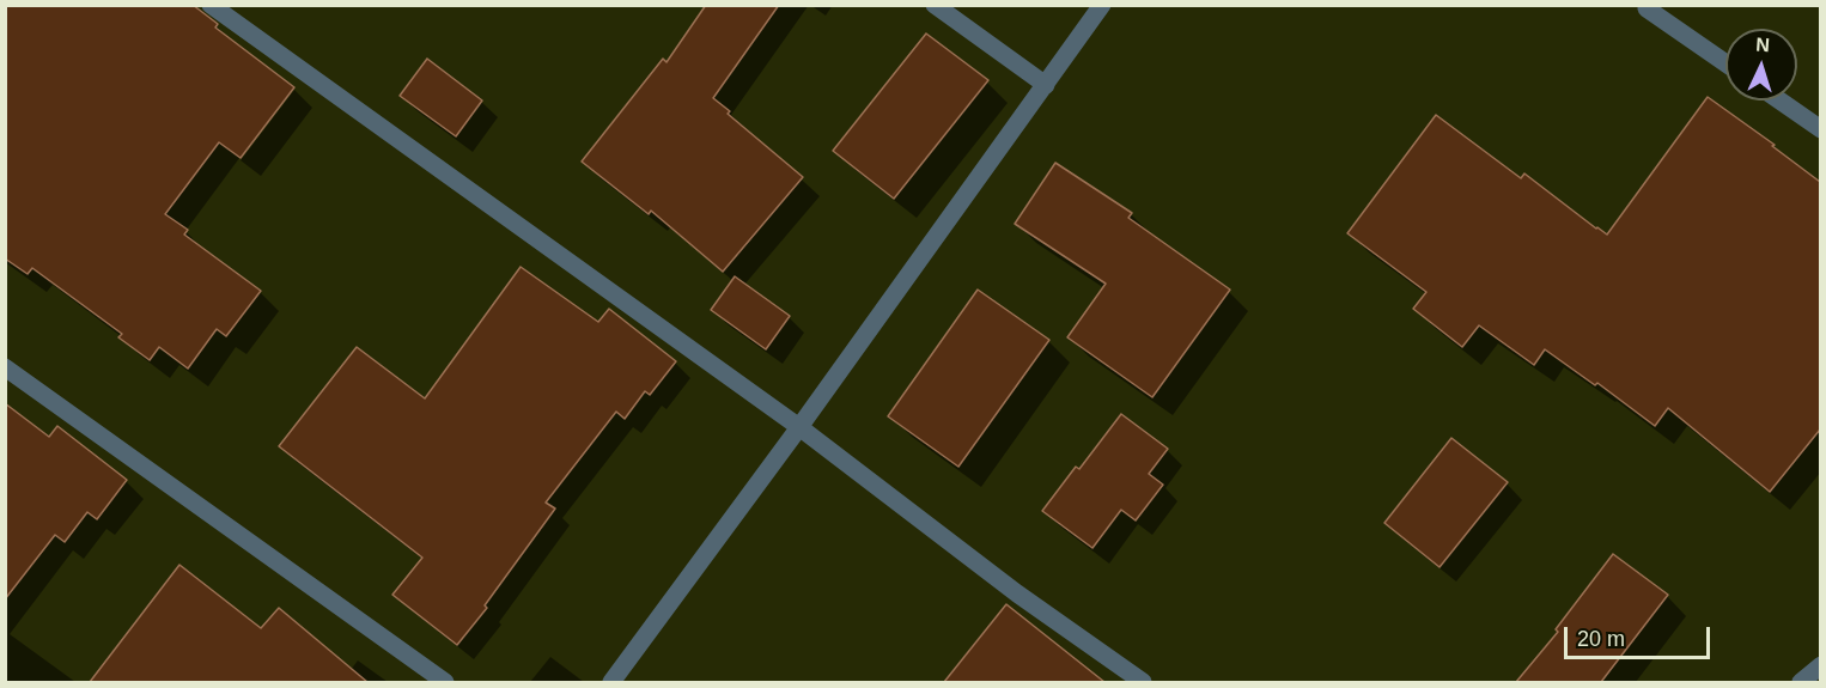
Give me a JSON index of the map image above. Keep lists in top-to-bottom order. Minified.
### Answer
{"scale_bar":"20 m","north":"top"}
